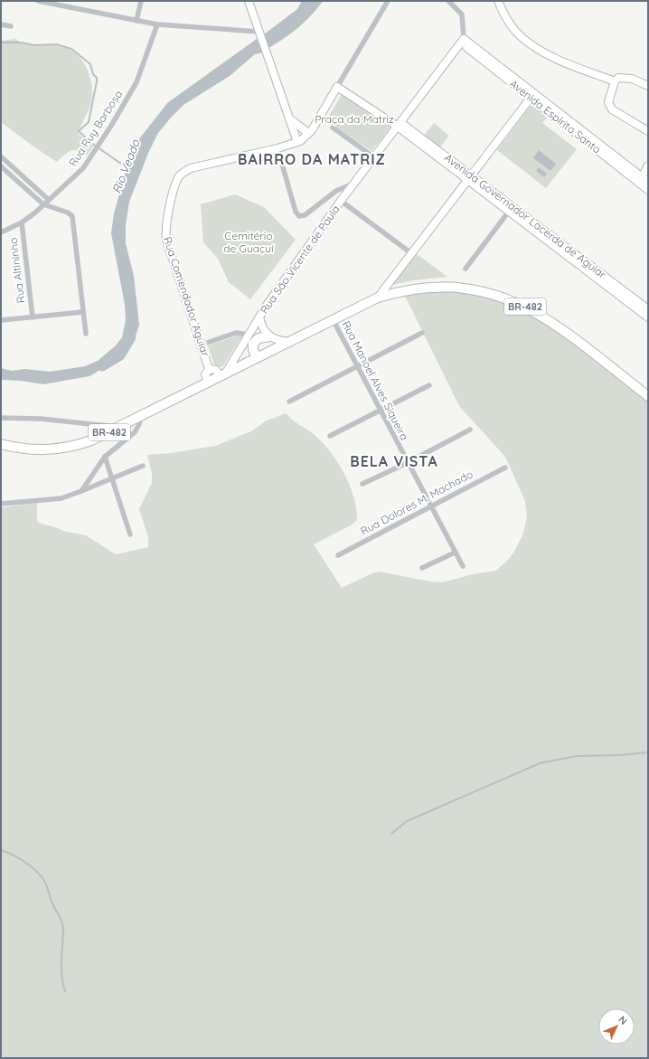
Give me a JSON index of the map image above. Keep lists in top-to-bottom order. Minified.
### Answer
{"streets":{"highway":["BR-482"],"street":["Avenida Espírito Santo","Rua Ruy Barbosa","Avenida Governador Lacerda de Aguiar","Rua São Vicente de Paula","Rua Altininho","Rua Comendador Aguiar","Rua Manoel Alves Siqueira","Rua Dolores M. Machado"]},"crossings":[["Avenida Espírito Santo","Rua São Vicente de Paula"],["Rua Ruy Barbosa","Rua Altininho"],["Avenida Governador Lacerda de Aguiar","Rua São Vicente de Paula"],["Rua São Vicente de Paula","BR-482"],["BR-482","Rua Manoel Alves Siqueira"],["Rua Manoel Alves Siqueira","Rua Dolores M. Machado"]],"districts":["BAIRRO DA MATRIZ","BELA VISTA"],"water":["Rio Veado"],"parks":["Praça da Matriz","Cemitério de Guaçuí"],"north":"top right"}
